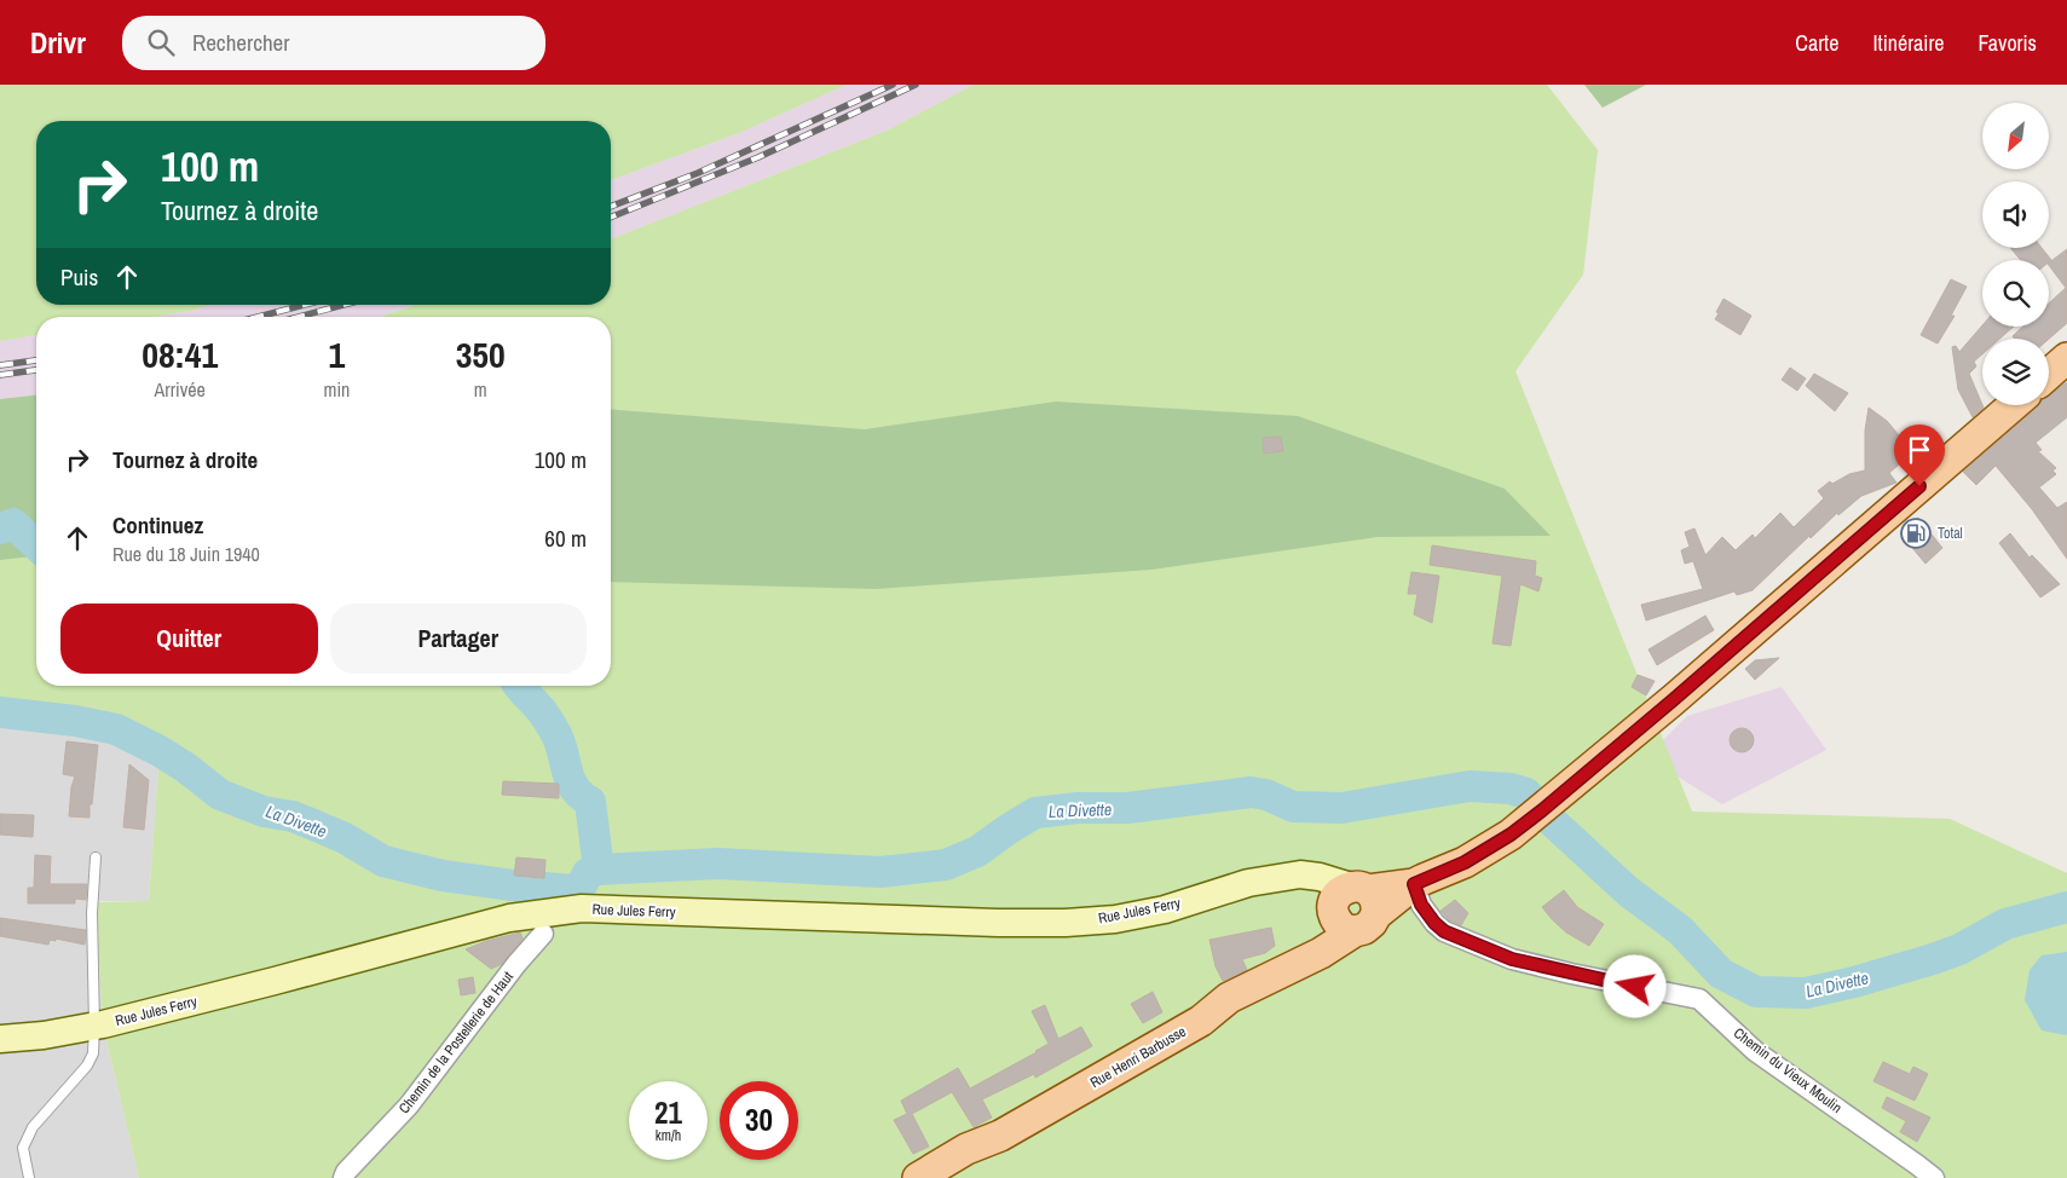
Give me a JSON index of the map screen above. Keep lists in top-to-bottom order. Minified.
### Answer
{"streets":{"main road":["Rue Jules Ferry","Rue Henri Barbusse"],"street":["Chemin de la Postellerie de Haut","Chemin du Vieux Moulin"]},"crossings":[["Rue Jules Ferry","Rue Henri Barbusse"]],"water":["La Divette"],"places":{"fuel station":["Total"]},"north":"bottom left","page":{"header":"Drivr","search":"Rechercher","nav":["Carte","Itinéraire","Favoris"],"turn":["100 m","Tournez à droite"],"then":"Puis","eta":["08:41","Arrivée","1","min","350","m"],"list":[{"name":"Tournez à droite","value":"100 m"},{"name":"Continuez","note":"Rue du 18 Juin 1940","value":"60 m"}],"buttons":["Quitter","Partager"],"speed":"21 km/h","limit":"30"}}
